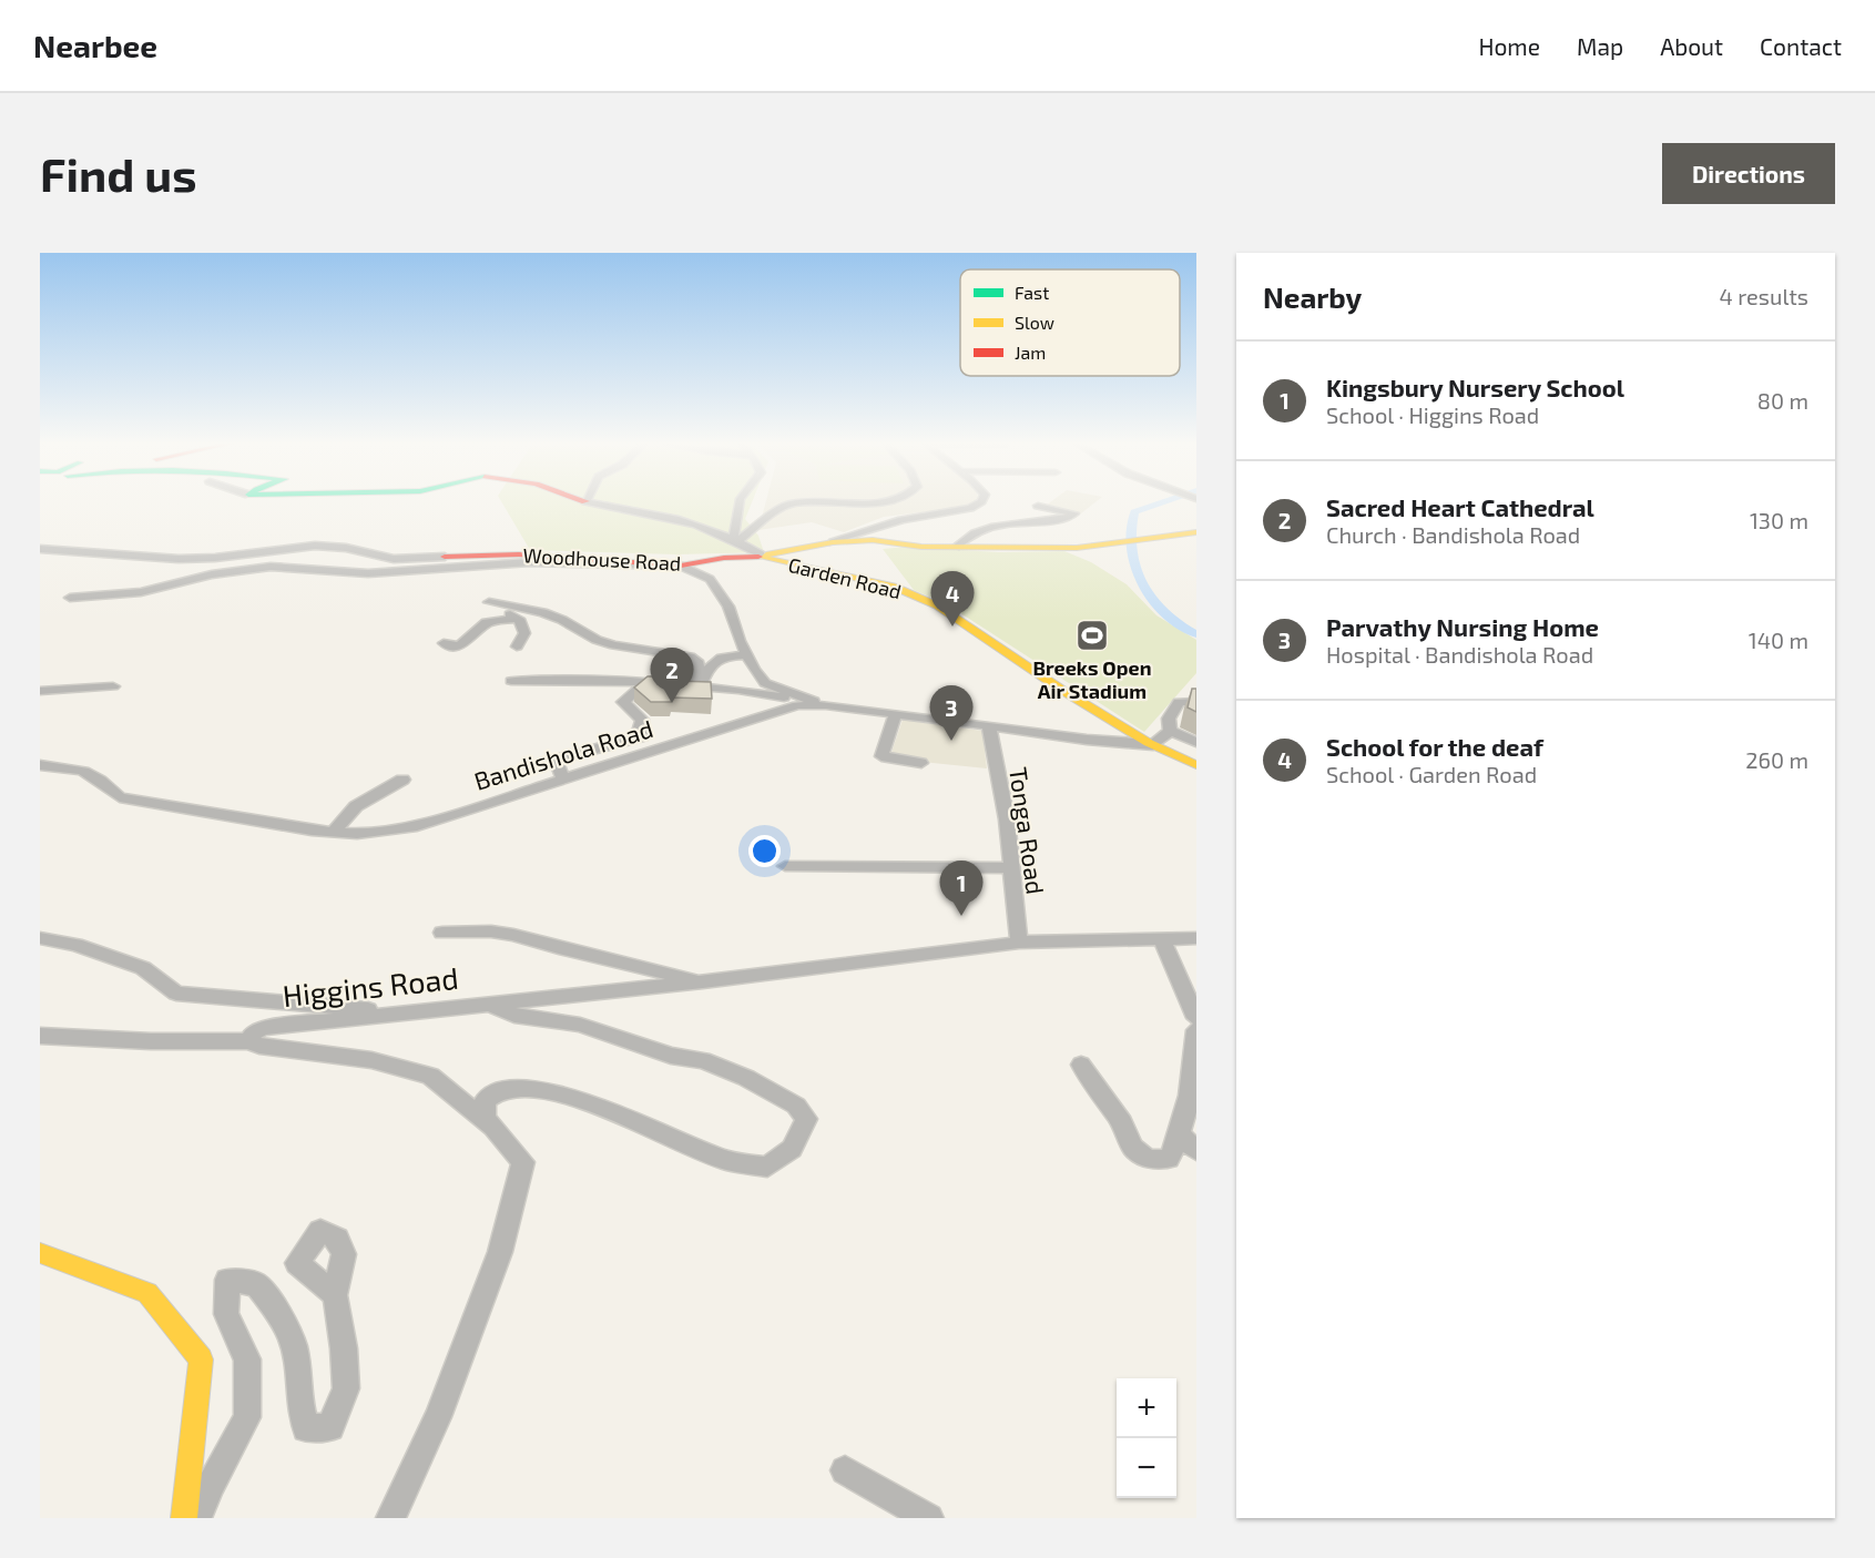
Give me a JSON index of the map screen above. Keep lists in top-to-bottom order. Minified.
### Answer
{"streets":{"street":["Woodhouse Road","Garden Road","Bandishola Road","Tonga Road","Higgins Road"]},"crossings":[["Woodhouse Road","Garden Road"],["Garden Road","Bandishola Road"],["Bandishola Road","Tonga Road"],["Tonga Road","Higgins Road"]],"places":{"sports":["Breeks Open Air Stadium"]},"legend":["Fast","Slow","Jam"],"page":{"header":"Nearbee","nav":["Home","Map","About","Contact"],"buttons":"Directions","title":"Find us","heading":["Nearby","4 results"],"list":[{"mark":"1","name":"Kingsbury Nursery School","note":"School · Higgins Road","value":"80 m"},{"mark":"2","name":"Sacred Heart Cathedral","note":"Church · Bandishola Road","value":"130 m"},{"mark":"3","name":"Parvathy Nursing Home","note":"Hospital · Bandishola Road","value":"140 m"},{"mark":"4","name":"School for the deaf","note":"School · Garden Road","value":"260 m"}],"pins":["4","2","3","1"],"map_buttons":["+","−"]}}
